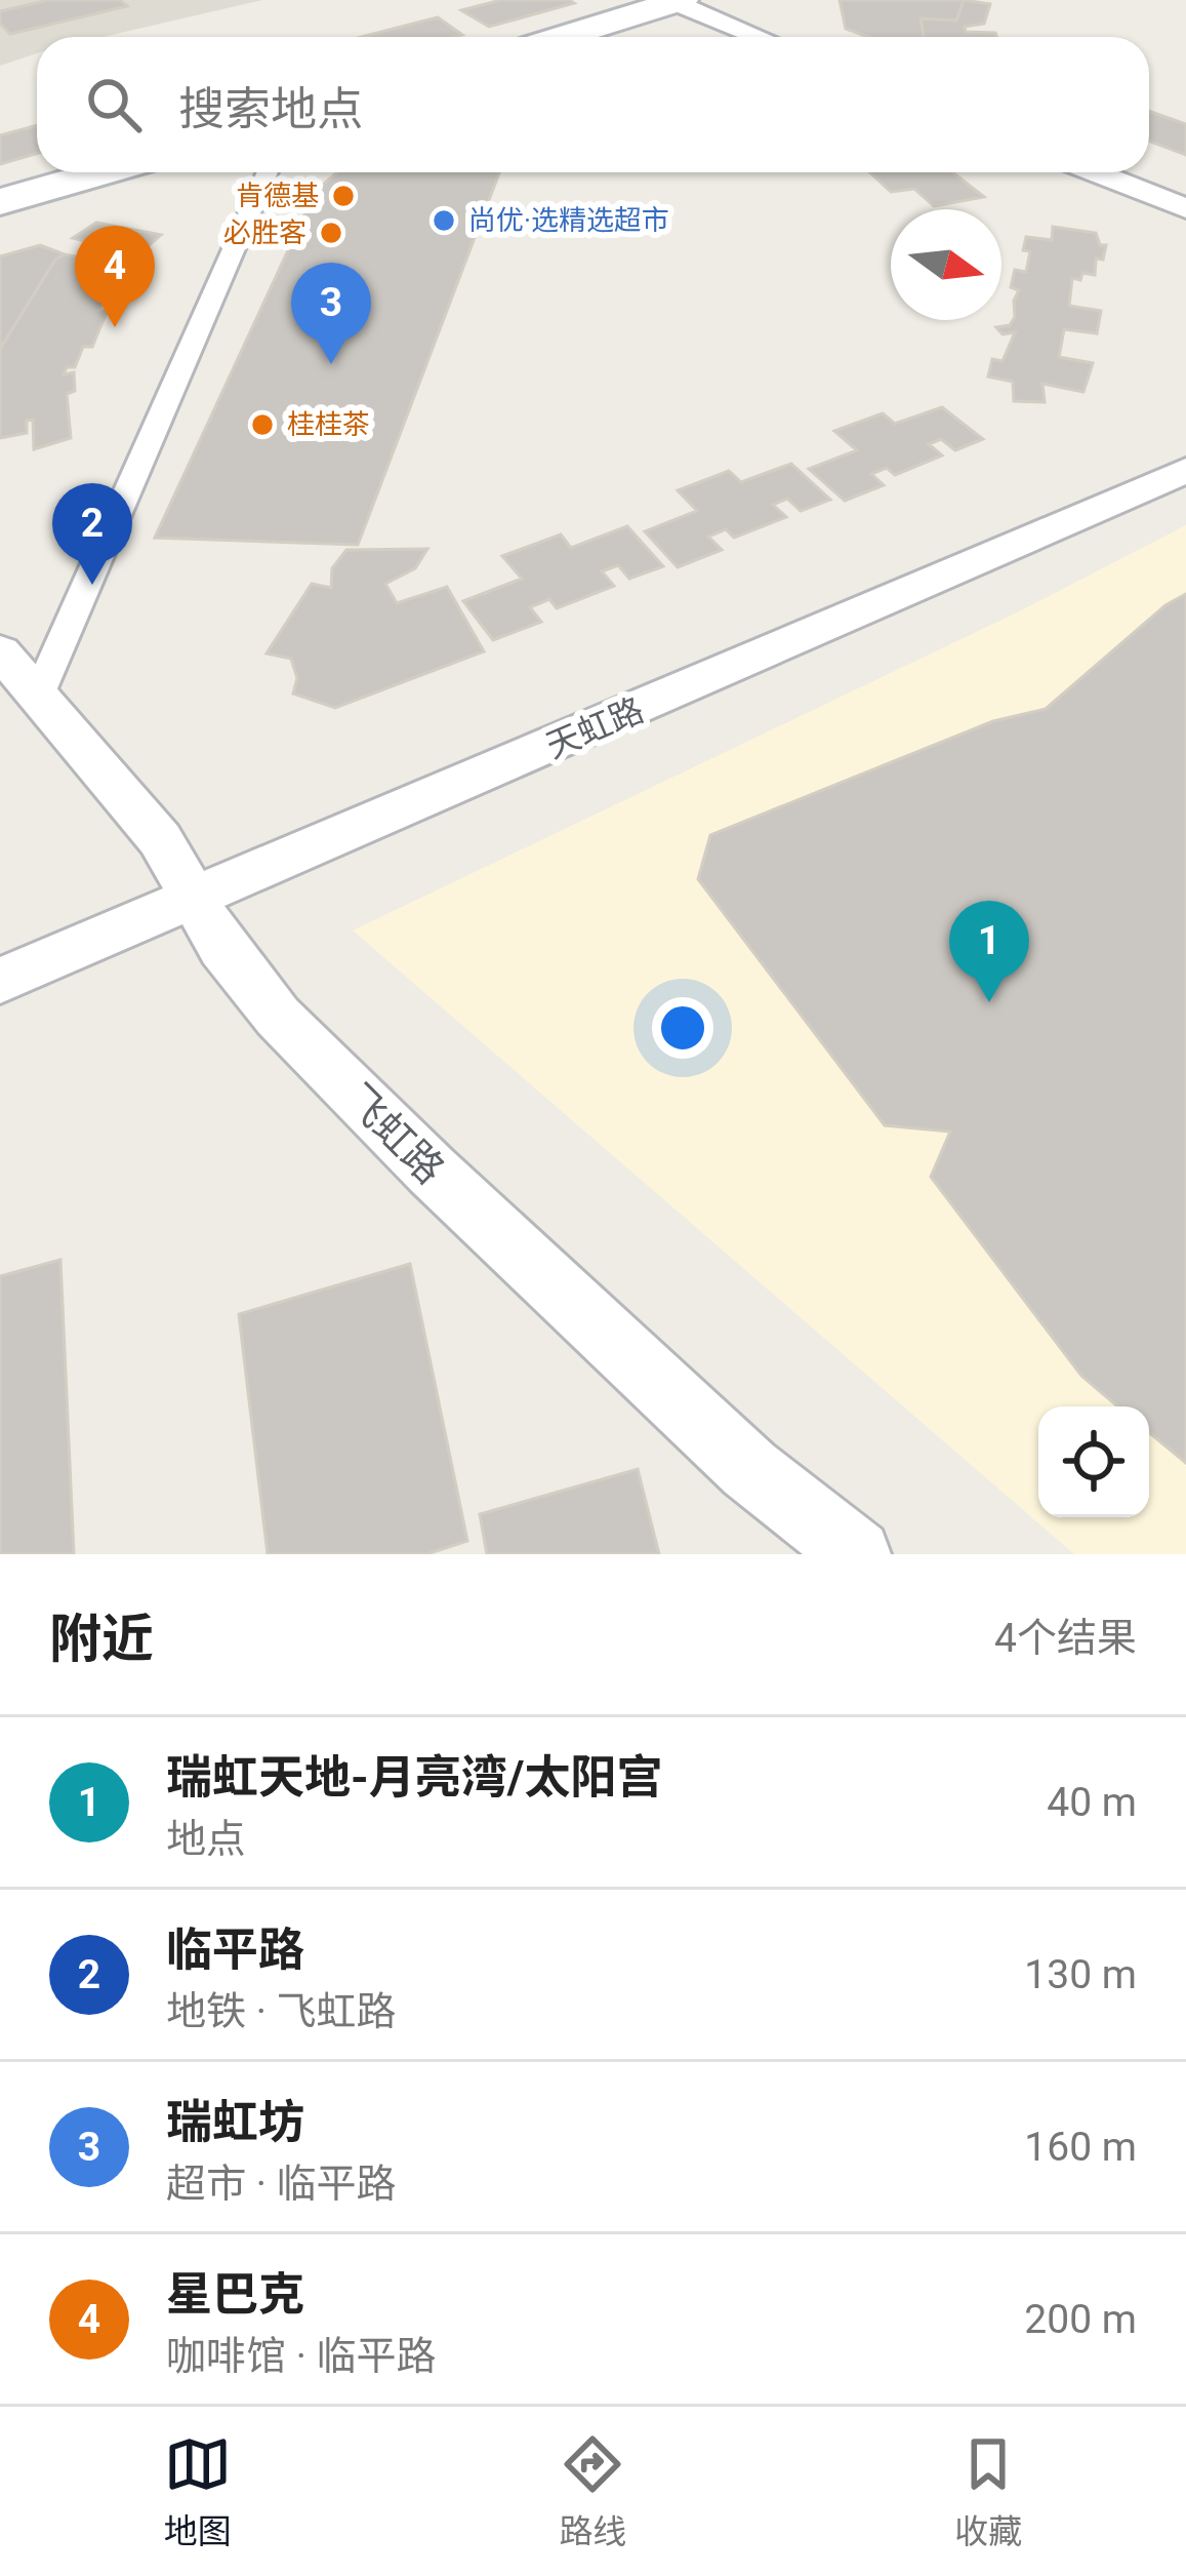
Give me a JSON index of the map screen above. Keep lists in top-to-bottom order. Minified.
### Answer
{"streets":{"street":["天虹路","飞虹路"]},"crossings":[["天虹路","飞虹路"]],"places":["肯德基","尚优·选精选超市","必胜客","桂桂茶"],"north":"right","page":{"search":"搜索地点","pins":["4","3","2","1"],"heading":["附近","4个结果"],"list":[{"mark":"1","name":"瑞虹天地-月亮湾/太阳宫","note":"地点","value":"40 m"},{"mark":"2","name":"临平路","note":"地铁 · 飞虹路","value":"130 m"},{"mark":"3","name":"瑞虹坊","note":"超市 · 临平路","value":"160 m"},{"mark":"4","name":"星巴克","note":"咖啡馆 · 临平路","value":"200 m"}],"nav":["地图","路线","收藏"]}}
